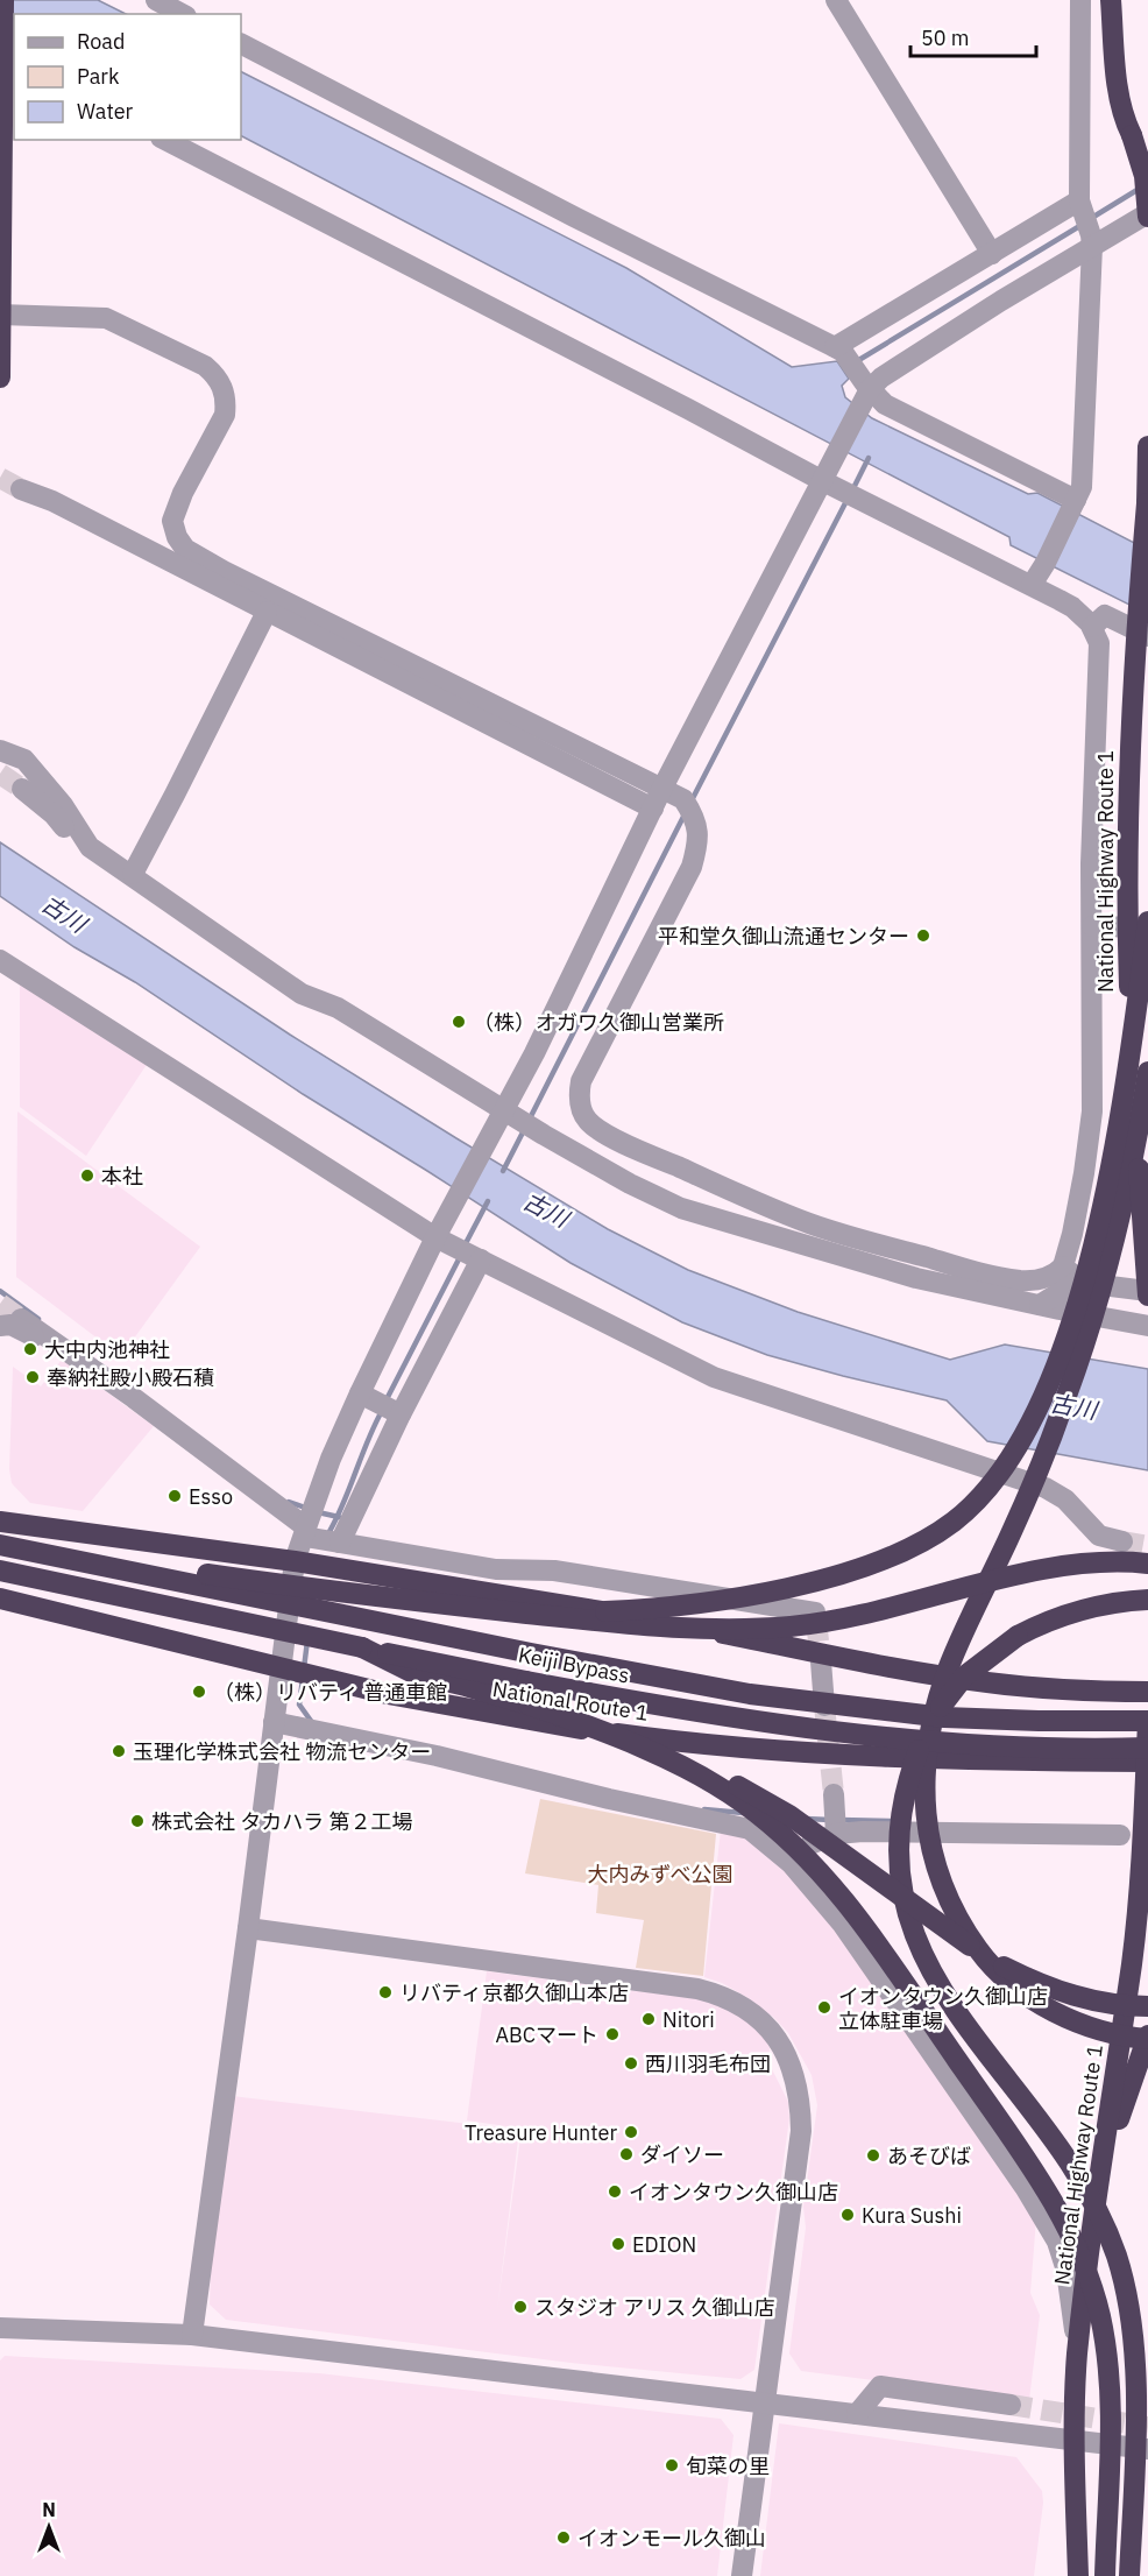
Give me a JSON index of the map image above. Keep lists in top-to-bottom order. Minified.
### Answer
{"streets":{"highway":["National Highway Route 1","Keiji Bypass","National Route 1"]},"crossings":[["National Highway Route 1","Keiji Bypass"],["National Highway Route 1","National Route 1"],["Keiji Bypass","National Route 1"]],"water":["古川"],"parks":["大内みずべ公園"],"places":["平和堂久御山流通センター","（株）オガワ久御山営業所","本社","大中内池神社","奉納社殿小殿石積","Esso","（株）リバティ 普通車館","玉理化学株式会社 物流センター","株式会社 タカハラ 第２工場","リバティ京都久御山本店","イオンタウン久御山店 立体駐車場","Nitori","ABCマート","西川羽毛布団","Treasure Hunter","ダイソー","あそびば","イオンタウン久御山店","Kura Sushi","EDION","スタジオ アリス 久御山店","旬菜の里","イオンモール久御山"],"legend":["Road","Park","Water"],"scale_bar":"50 m","north":"top"}
